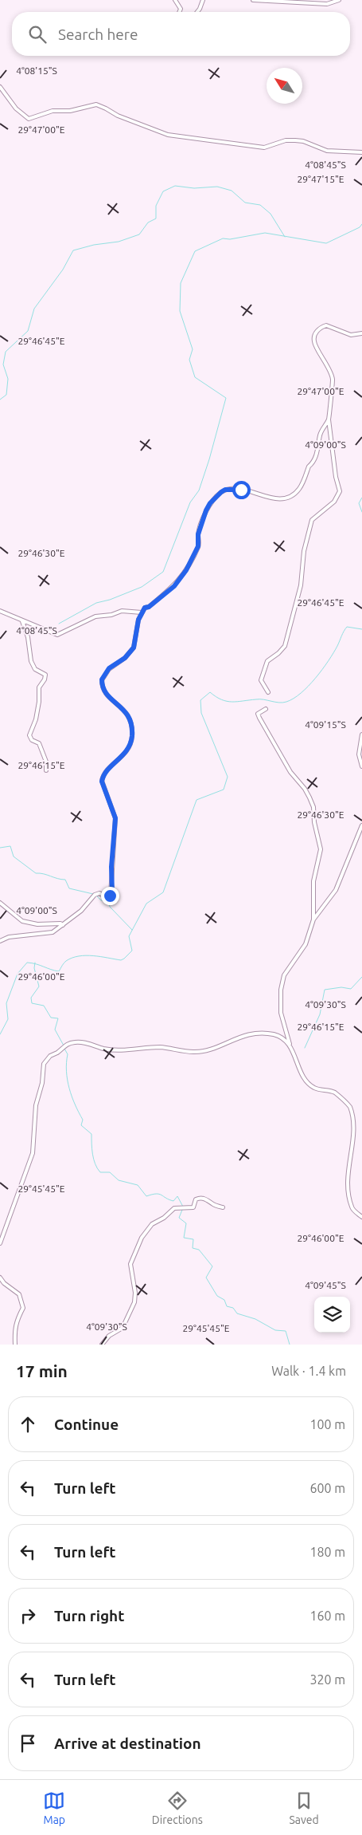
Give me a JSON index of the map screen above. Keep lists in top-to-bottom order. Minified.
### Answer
{"north":"top left","page":{"search":"Search here","heading":["17 min","Walk · 1.4 km"],"list":[["Continue","100 m"],["Turn left","600 m"],["Turn left","180 m"],["Turn right","160 m"],["Turn left","320 m"],"Arrive at destination"],"nav":["Map","Directions","Saved"]},"coordinates":["4°08'15\"S","29°47'00\"E","4°08'45\"S","29°47'15\"E","29°46'45\"E","4°09'00\"S","29°46'30\"E","4°09'15\"S","29°46'15\"E","29°46'00\"E","4°09'30\"S","29°45'45\"E","4°09'45\"S"]}
